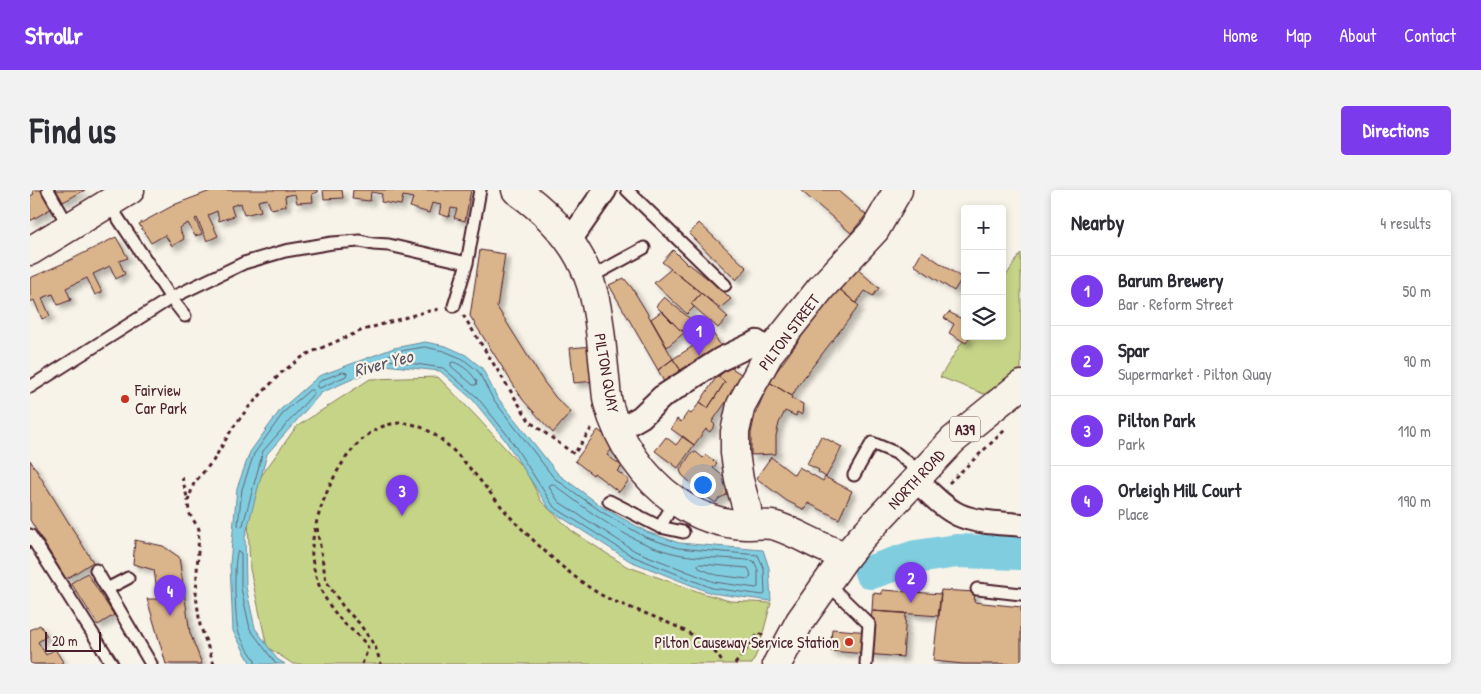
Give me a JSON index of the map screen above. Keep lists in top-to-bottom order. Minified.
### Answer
{"streets":{"street":["PILTON STREET","PILTON QUAY","A39","NORTH ROAD"]},"crossings":[["PILTON STREET","PILTON QUAY"],["PILTON QUAY","A39"],["PILTON QUAY","NORTH ROAD"],["A39","NORTH ROAD"]],"water":["River Yeo"],"places":["Fairview Car Park","Pilton Causeway Service Station"],"scale_bar":"20 m","page":{"header":"Strollr","nav":["Home","Map","About","Contact"],"buttons":"Directions","title":"Find us","heading":["Nearby","4 results"],"map_buttons":["+","−"],"list":[{"mark":"1","name":"Barum Brewery","note":"Bar · Reform Street","value":"50 m"},{"mark":"2","name":"Spar","note":"Supermarket · Pilton Quay","value":"90 m"},{"mark":"3","name":"Pilton Park","note":"Park","value":"110 m"},{"mark":"4","name":"Orleigh Mill Court","note":"Place","value":"190 m"}],"pins":["1","3","2","4"],"scale":"20 m"}}
